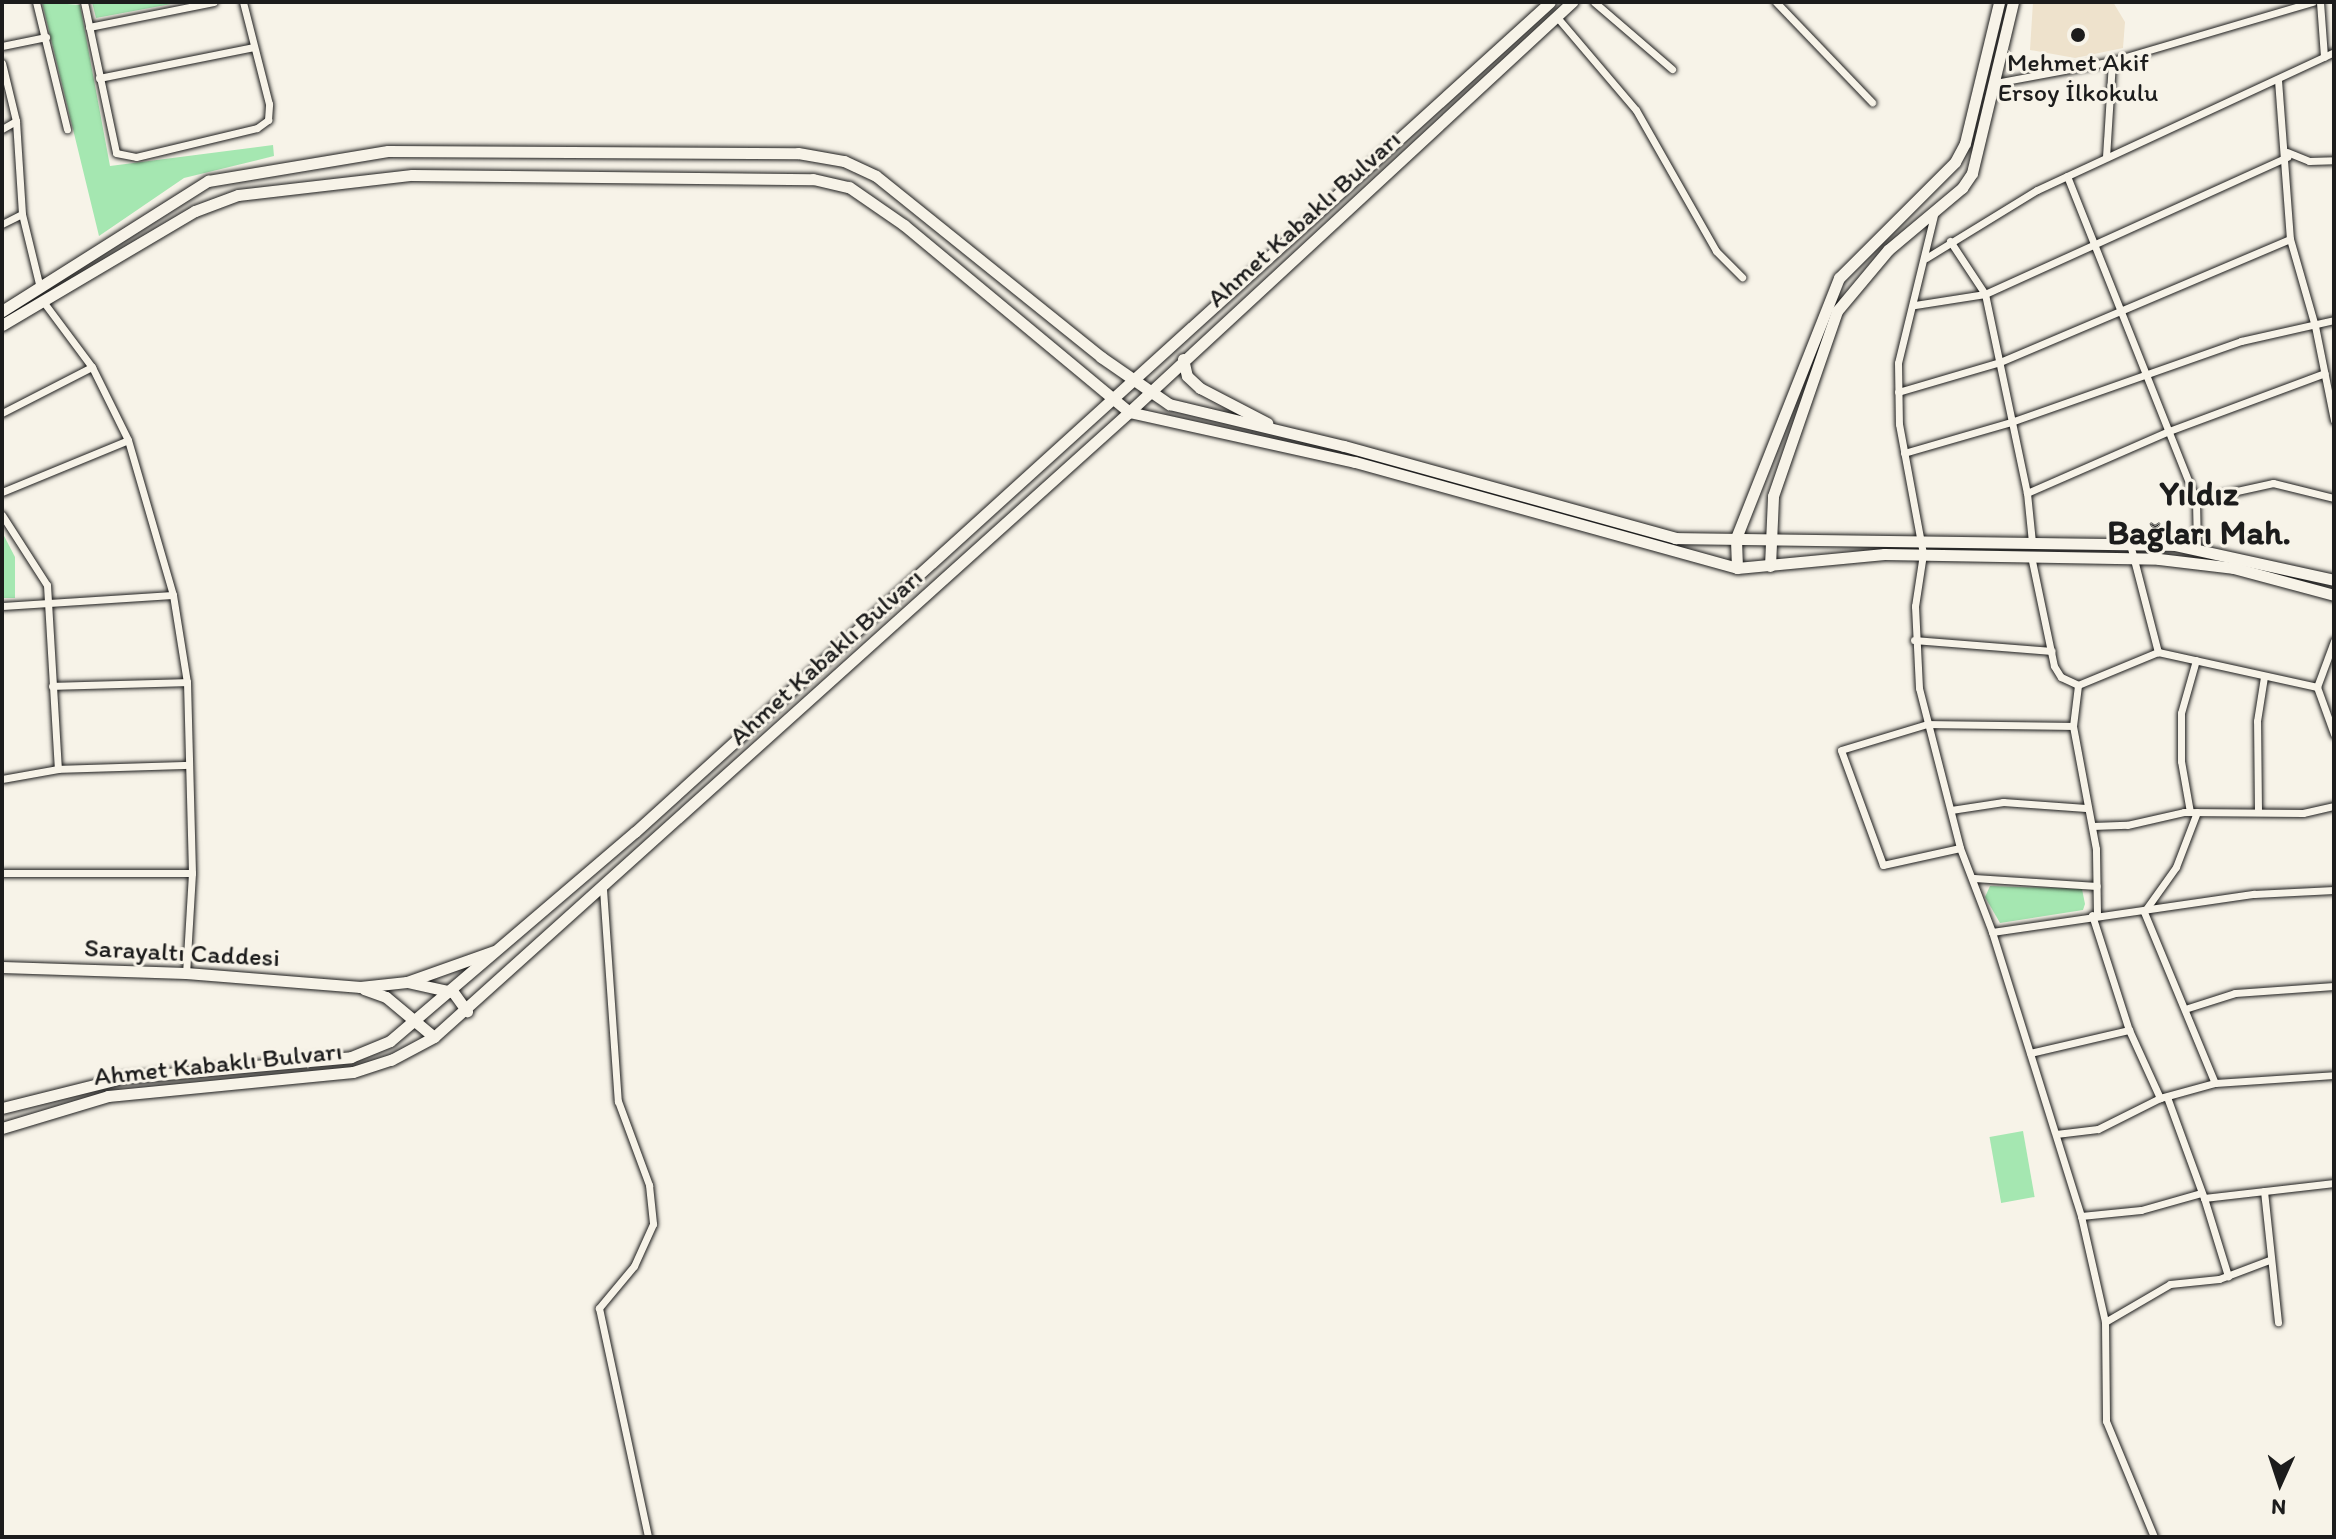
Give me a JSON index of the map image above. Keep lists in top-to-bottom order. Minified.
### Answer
{"streets":{"street":["Ahmet Kabaklı Bulvarı","Sarayaltı Caddesi"]},"districts":["Yıldız Bağları Mah."],"places":["Mehmet Akif Ersoy İlkokulu"],"north":"bottom"}
